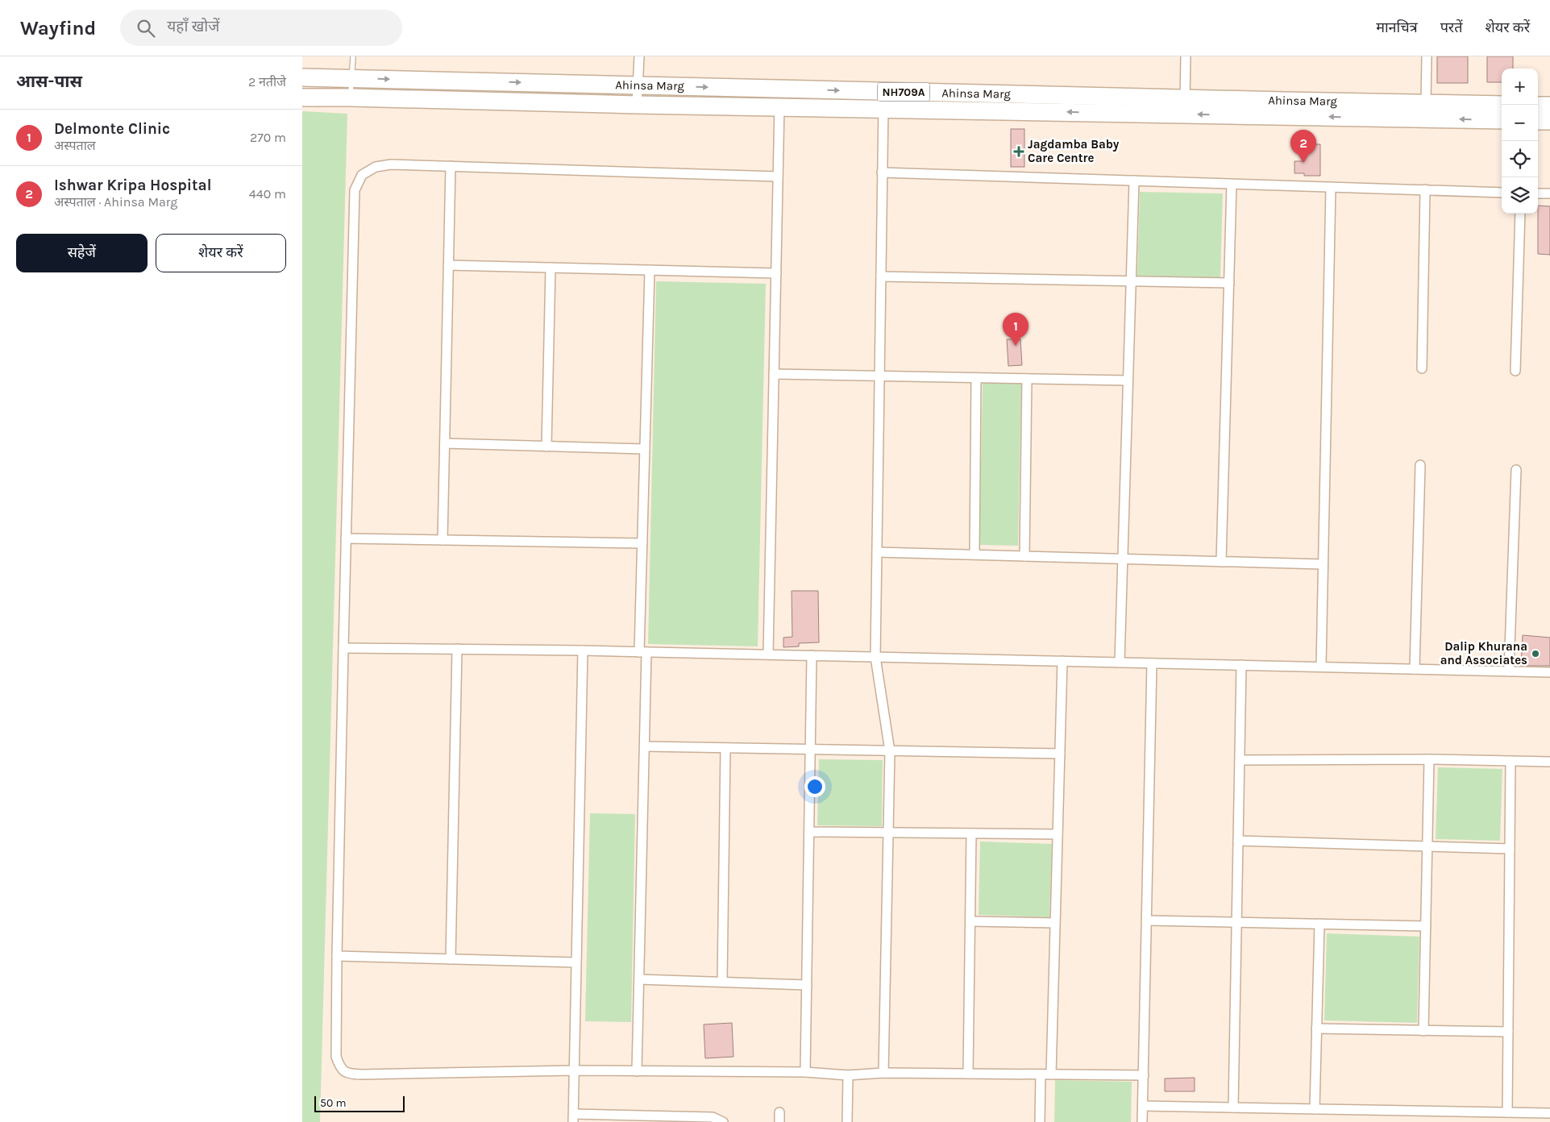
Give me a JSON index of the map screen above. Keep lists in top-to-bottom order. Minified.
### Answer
{"streets":{"highway":["Ahinsa Marg","NH709A"]},"places":{"health":["Jagdamba Baby Care Centre"],"other":["Dalip Khurana and Associates"]},"scale_bar":"50 m","page":{"header":"Wayfind","search":"यहाँ खोजें","nav":["मानचित्र","परतें","शेयर करें"],"heading":["आस-पास","2 नतीजे"],"map_buttons":["+","−"],"list":[{"mark":"1","name":"Delmonte Clinic","note":"अस्पताल","value":"270 m"},{"mark":"2","name":"Ishwar Kripa Hospital","note":"अस्पताल · Ahinsa Marg","value":"440 m"}],"pins":["2","1"],"buttons":["सहेजें","शेयर करें"],"scale":"50 m"}}
